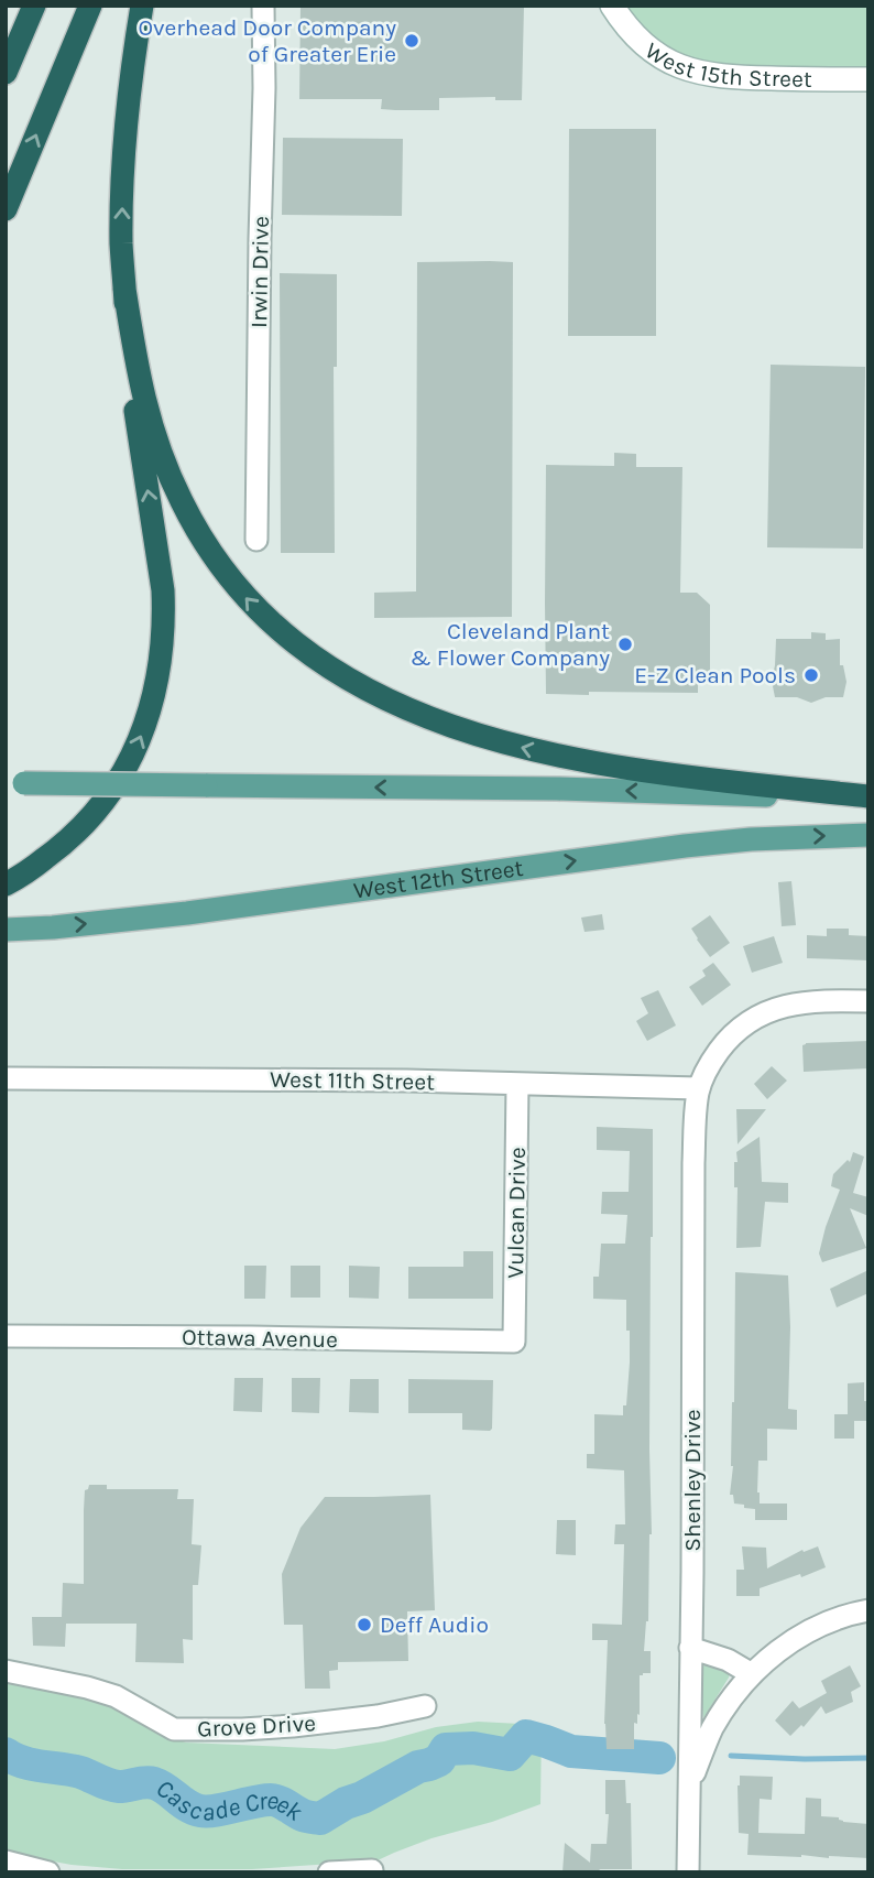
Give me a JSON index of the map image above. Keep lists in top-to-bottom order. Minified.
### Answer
{"streets":{"main road":["West 12th Street"],"street":["West 15th Street","Irwin Drive","West 11th Street","Vulcan Drive","Ottawa Avenue","Shenley Drive","Grove Drive"]},"crossings":[["West 11th Street","Vulcan Drive"],["West 11th Street","Shenley Drive"],["Vulcan Drive","Ottawa Avenue"]],"water":["Cascade Creek"],"places":["Overhead Door Company of Greater Erie","Cleveland Plant & Flower Company","E-Z Clean Pools","Deff Audio"]}
